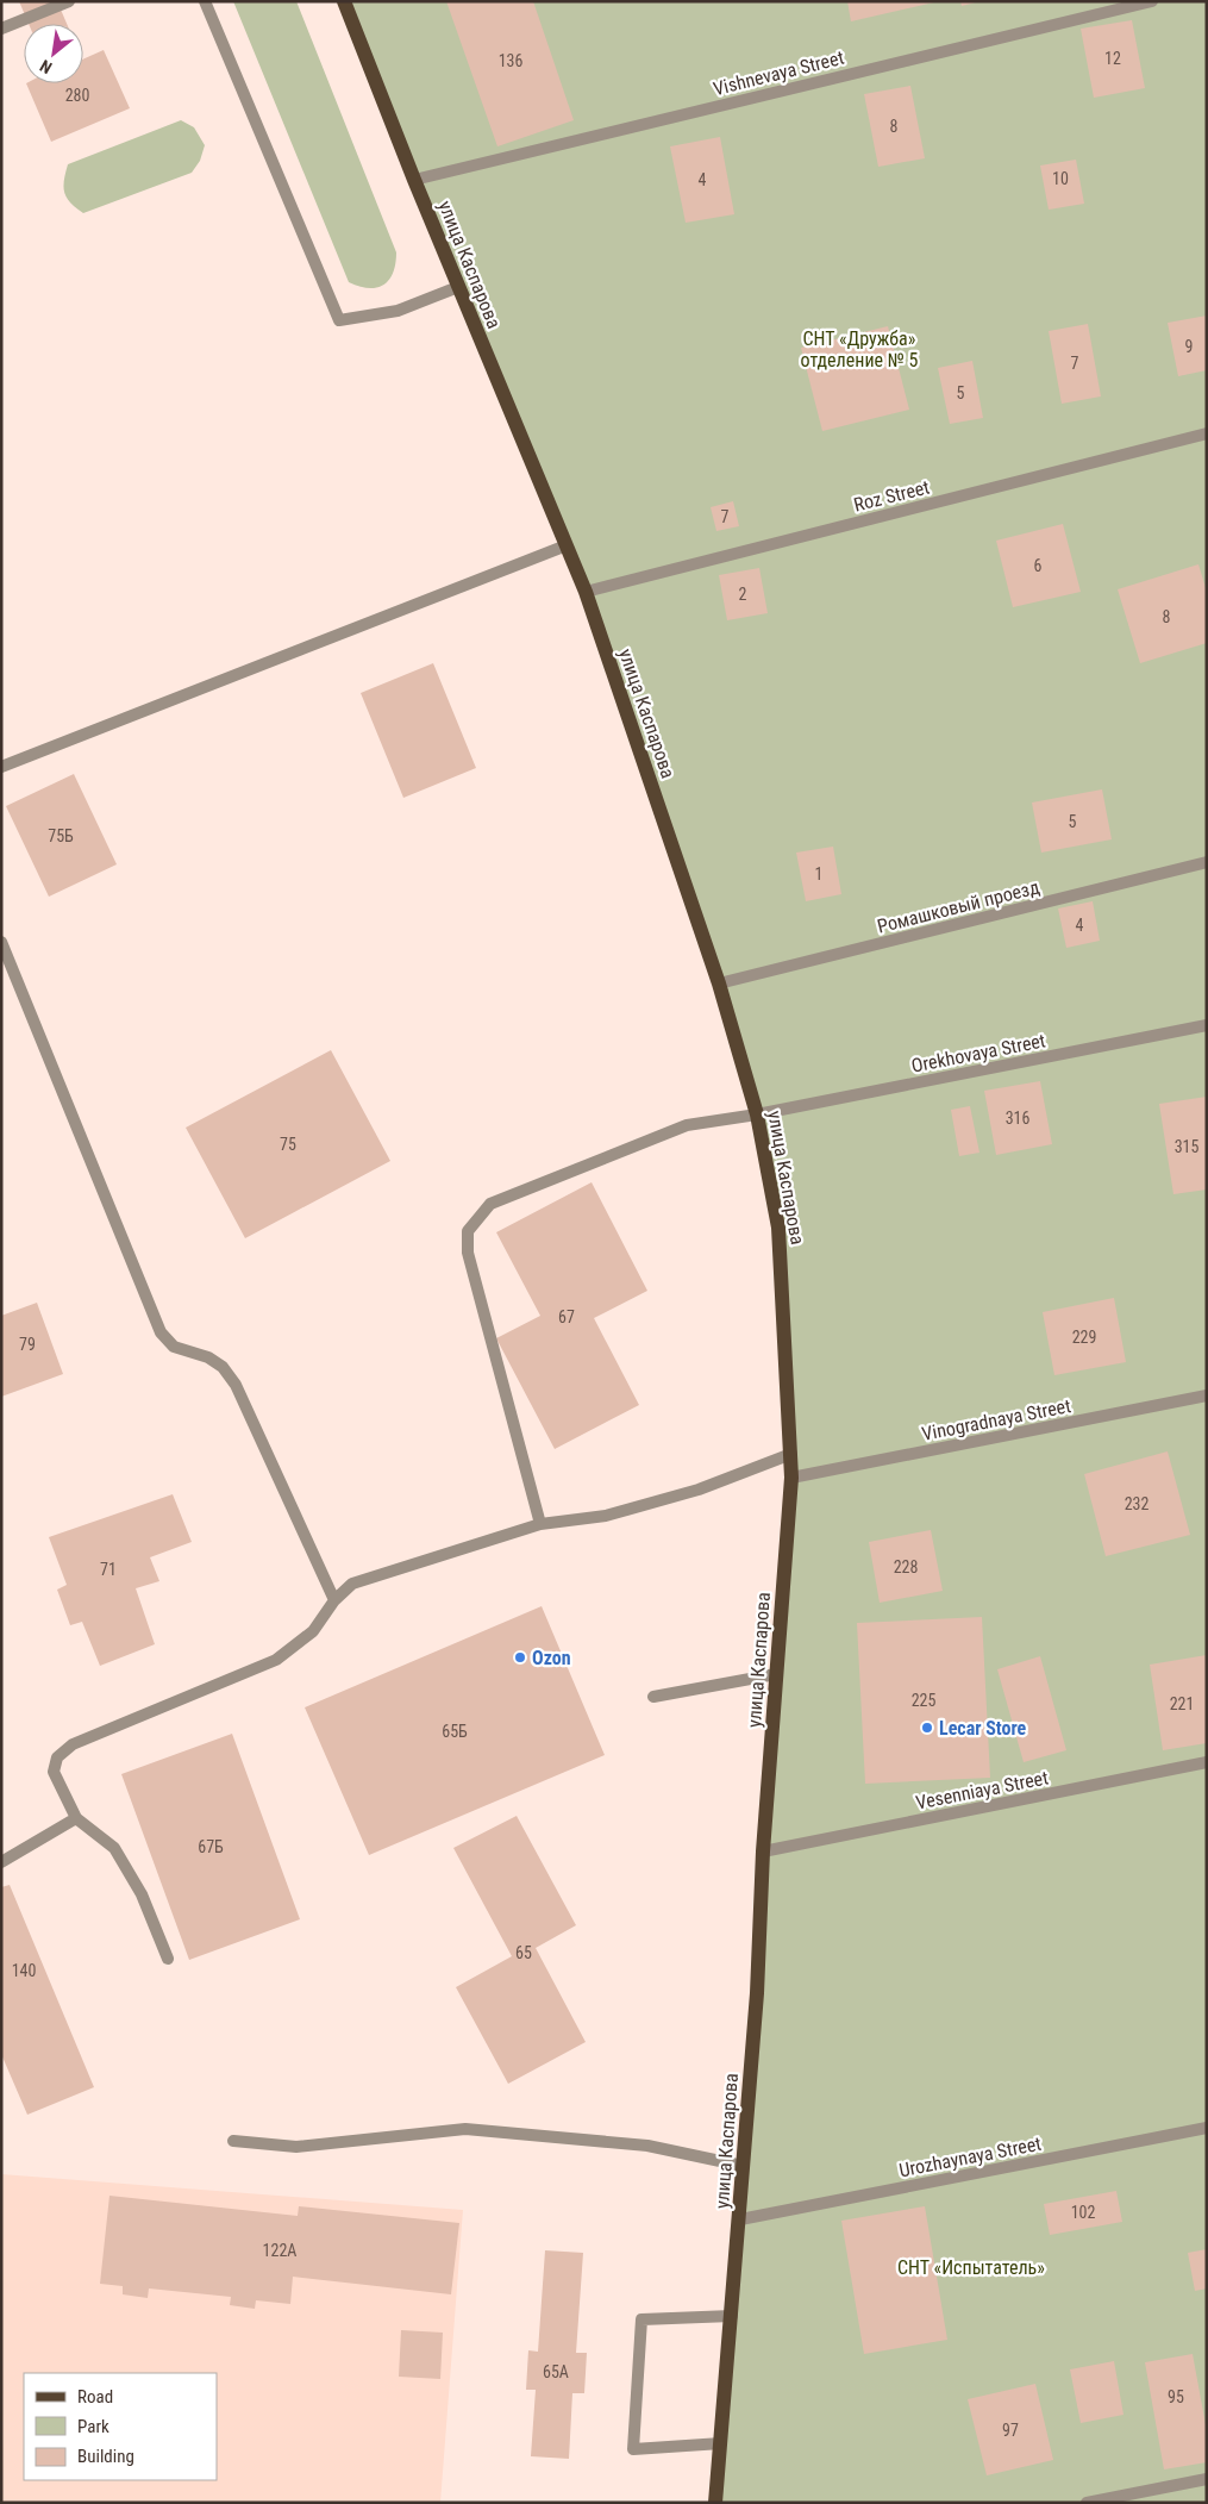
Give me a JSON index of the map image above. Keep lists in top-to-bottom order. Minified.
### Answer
{"streets":{"main road":["улица Каспарова"],"street":["Vishnevaya Street","Roz Street","Ромашковый проезд","Orekhovaya Street","Vinogradnaya Street","Vesenniaya Street","Urozhaynaya Street"]},"crossings":[["Vishnevaya Street","улица Каспарова"],["улица Каспарова","Roz Street"],["улица Каспарова","Ромашковый проезд"],["улица Каспарова","Orekhovaya Street"],["улица Каспарова","Vinogradnaya Street"],["улица Каспарова","Vesenniaya Street"],["улица Каспарова","Urozhaynaya Street"]],"parks":["СНТ «Дружба» отделение № 5","СНТ «Испытатель»"],"places":["Ozon","Lecar Store"],"house_numbers":["12","136","280","8","10","4","9","7","5","7","6","2","8","5","75Б","1","4","316","75","315","67","229","79","232","228","71","225","221","65Б","67Б","65","140","102","122А","65А","95","97"],"legend":["Road","Park","Building"],"north":"bottom left"}
